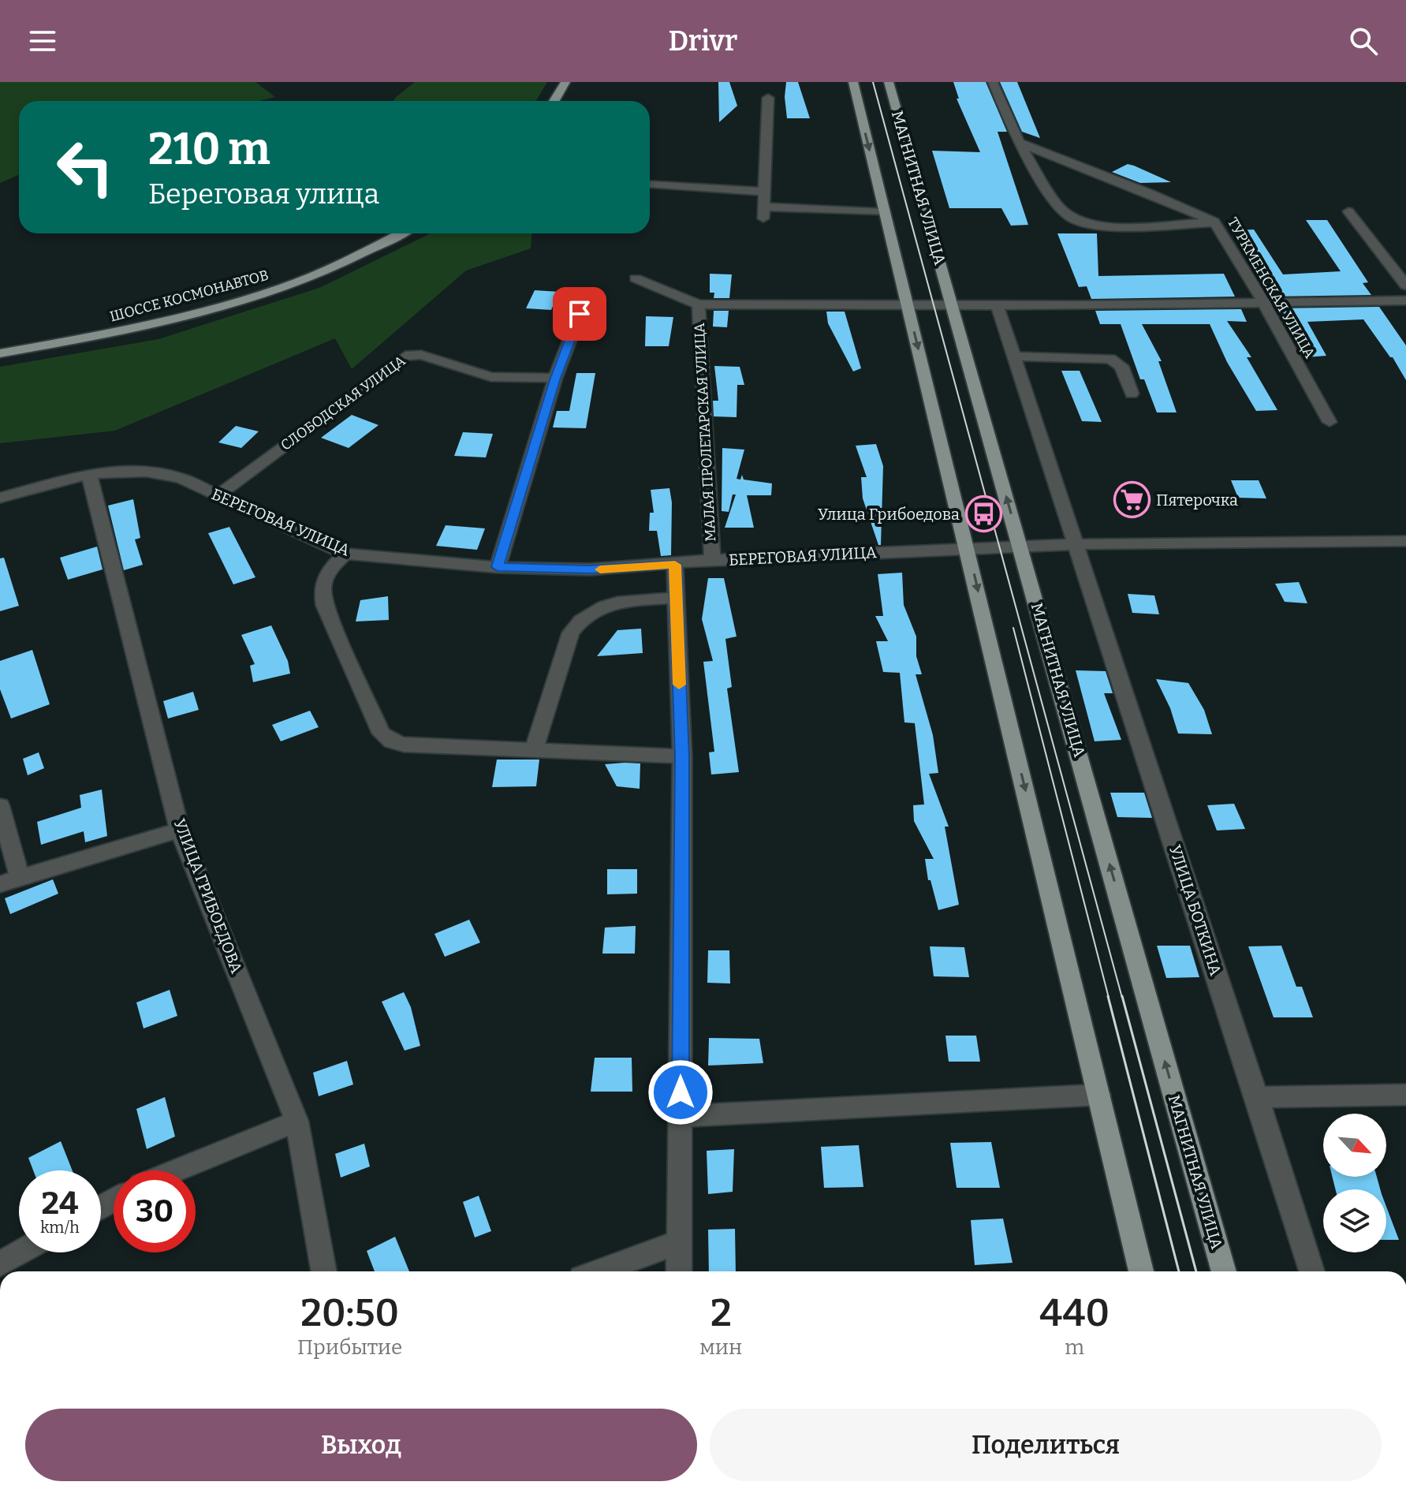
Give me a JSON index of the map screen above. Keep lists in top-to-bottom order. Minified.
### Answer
{"streets":{"main road":["МАГНИТНАЯ УЛИЦА","ШОССЕ КОСМОНАВТОВ"],"street":["ТУРКМЕНСКАЯ УЛИЦА","СЛОБОДСКАЯ УЛИЦА","МАЛАЯ ПРОЛЕТАРСКАЯ УЛИЦА","БЕРЕГОВАЯ УЛИЦА","УЛИЦА ГРИБОЕДОВА","УЛИЦА БОТКИНА"]},"crossings":[["МАГНИТНАЯ УЛИЦА","БЕРЕГОВАЯ УЛИЦА"],["СЛОБОДСКАЯ УЛИЦА","БЕРЕГОВАЯ УЛИЦА"],["МАЛАЯ ПРОЛЕТАРСКАЯ УЛИЦА","БЕРЕГОВАЯ УЛИЦА"],["БЕРЕГОВАЯ УЛИЦА","УЛИЦА ГРИБОЕДОВА"],["БЕРЕГОВАЯ УЛИЦА","УЛИЦА БОТКИНА"]],"places":{"supermarket":["Пятерочка"],"bus stop":["Улица Грибоедова"]},"north":"bottom right","page":{"header":"Drivr","turn":["210 m","Береговая улица"],"speed":"24 km/h","limit":"30","eta":["20:50","Прибытие","2","мин","440","m"],"buttons":["Выход","Поделиться"]}}
